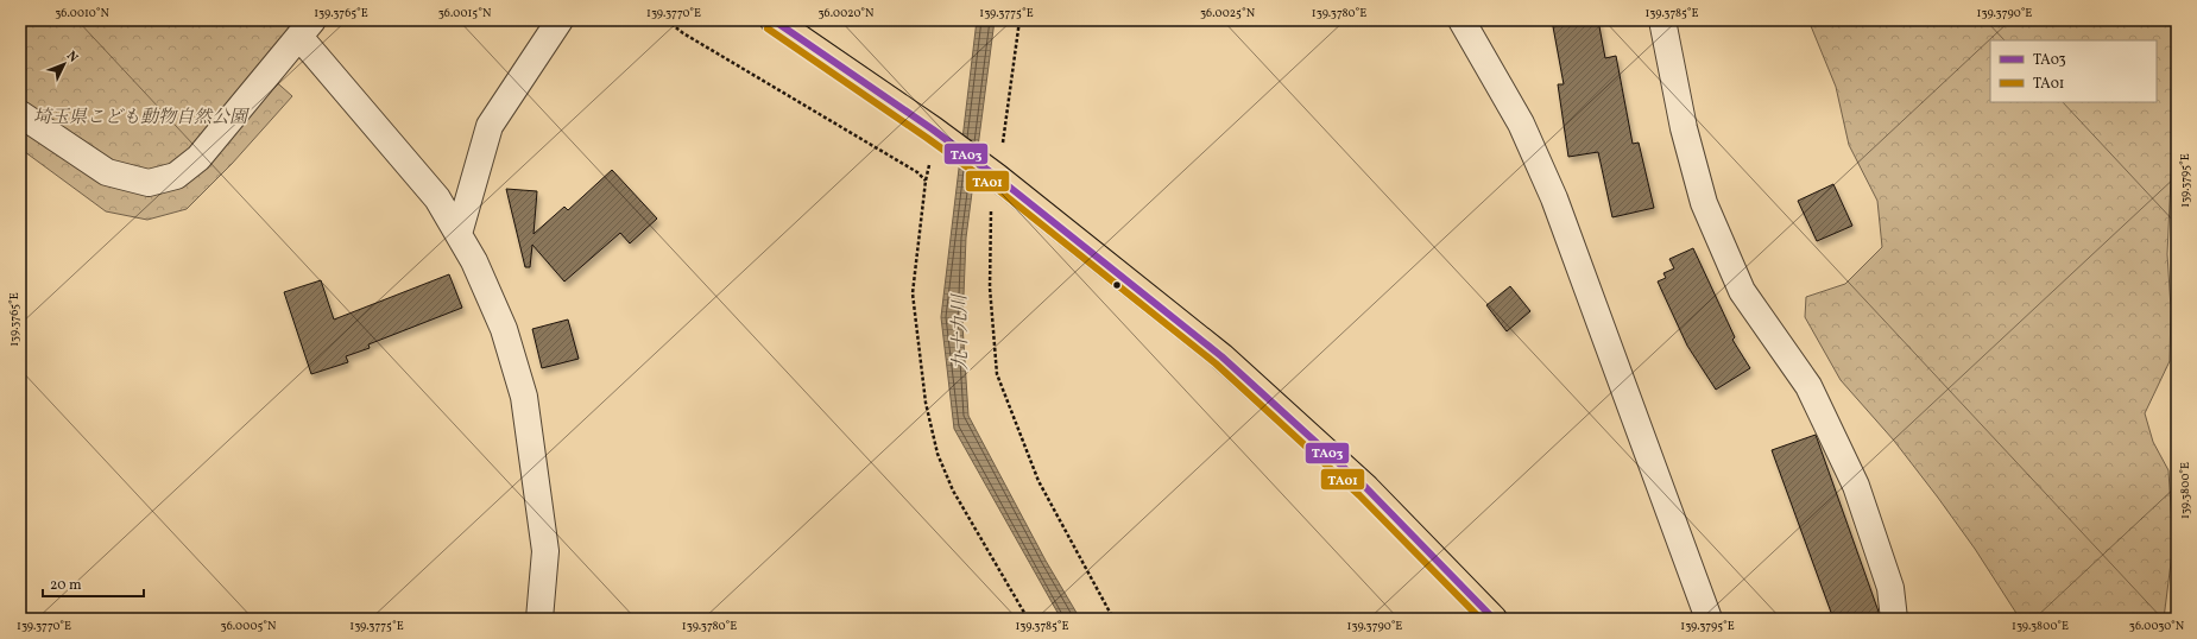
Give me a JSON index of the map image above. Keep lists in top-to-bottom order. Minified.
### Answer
{"water":["九十九川"],"parks":["埼玉県こども動物自然公園"],"lines":["transit line TA03","transit line TA01"],"legend":["TA03","TA01"],"scale_bar":"20 m","north":"top right","coordinates":["36.0010°N","139.3765°E","36.0015°N","139.3770°E","36.0020°N","139.3775°E","36.0025°N","139.3780°E","139.3785°E","139.3790°E","139.3795°E","139.3800°E","36.0005°N","36.0030°N"]}
